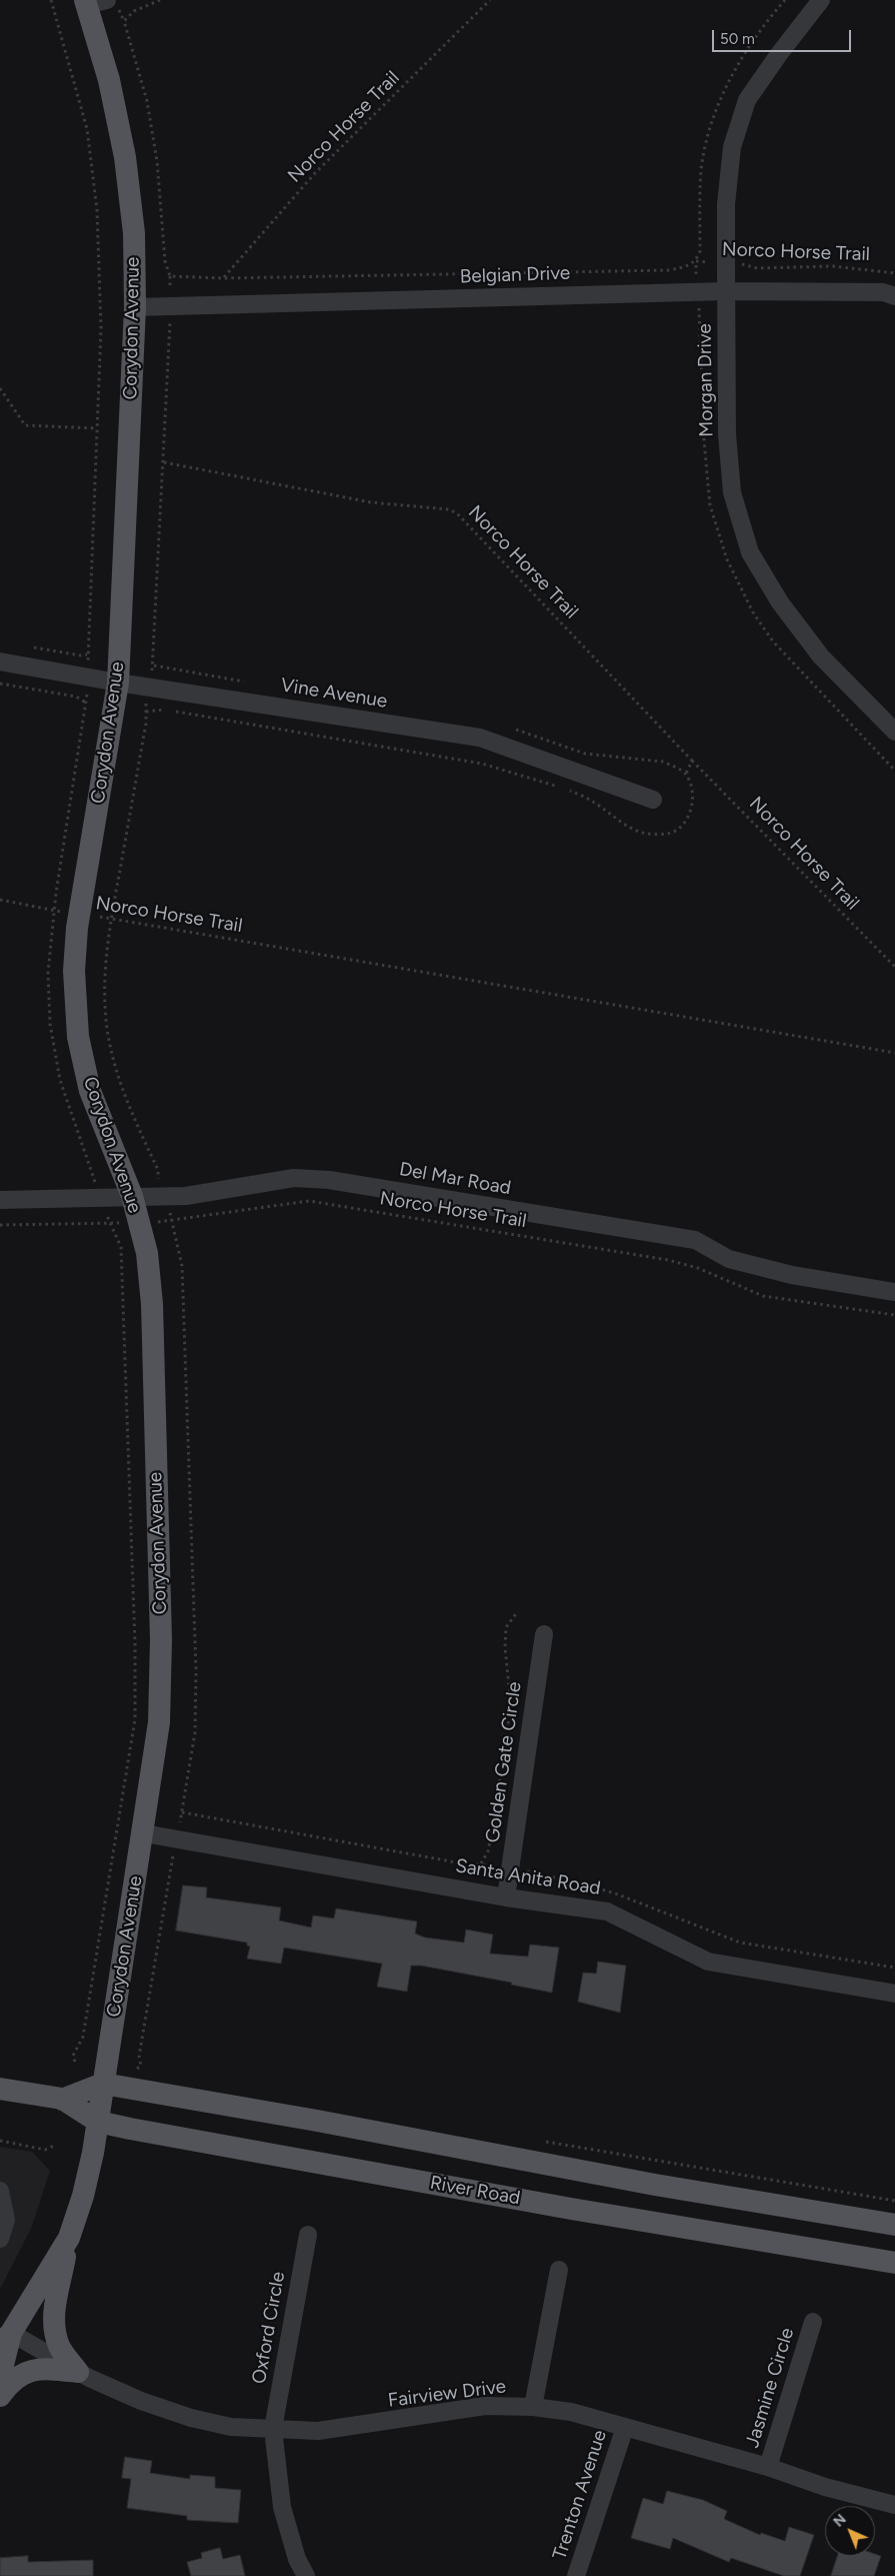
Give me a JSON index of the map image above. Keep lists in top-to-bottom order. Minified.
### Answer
{"streets":{"main road":["Corydon Avenue","River Road"],"street":["Belgian Drive","Morgan Drive","Vine Avenue","Del Mar Road","Golden Gate Circle","Santa Anita Road","Oxford Circle","Jasmine Circle","Fairview Drive","Trenton Avenue"],"path":["Norco Horse Trail"]},"crossings":[["Norco Horse Trail","Belgian Drive"],["Norco Horse Trail","Corydon Avenue"],["Norco Horse Trail","Morgan Drive"],["Belgian Drive","Corydon Avenue"],["Belgian Drive","Morgan Drive"],["Corydon Avenue","Vine Avenue"],["Corydon Avenue","Del Mar Road"],["Corydon Avenue","Santa Anita Road"],["Corydon Avenue","River Road"],["Golden Gate Circle","Santa Anita Road"],["Oxford Circle","Fairview Drive"],["Jasmine Circle","Fairview Drive"],["Fairview Drive","Trenton Avenue"]],"scale_bar":"50 m","north":"top left"}
